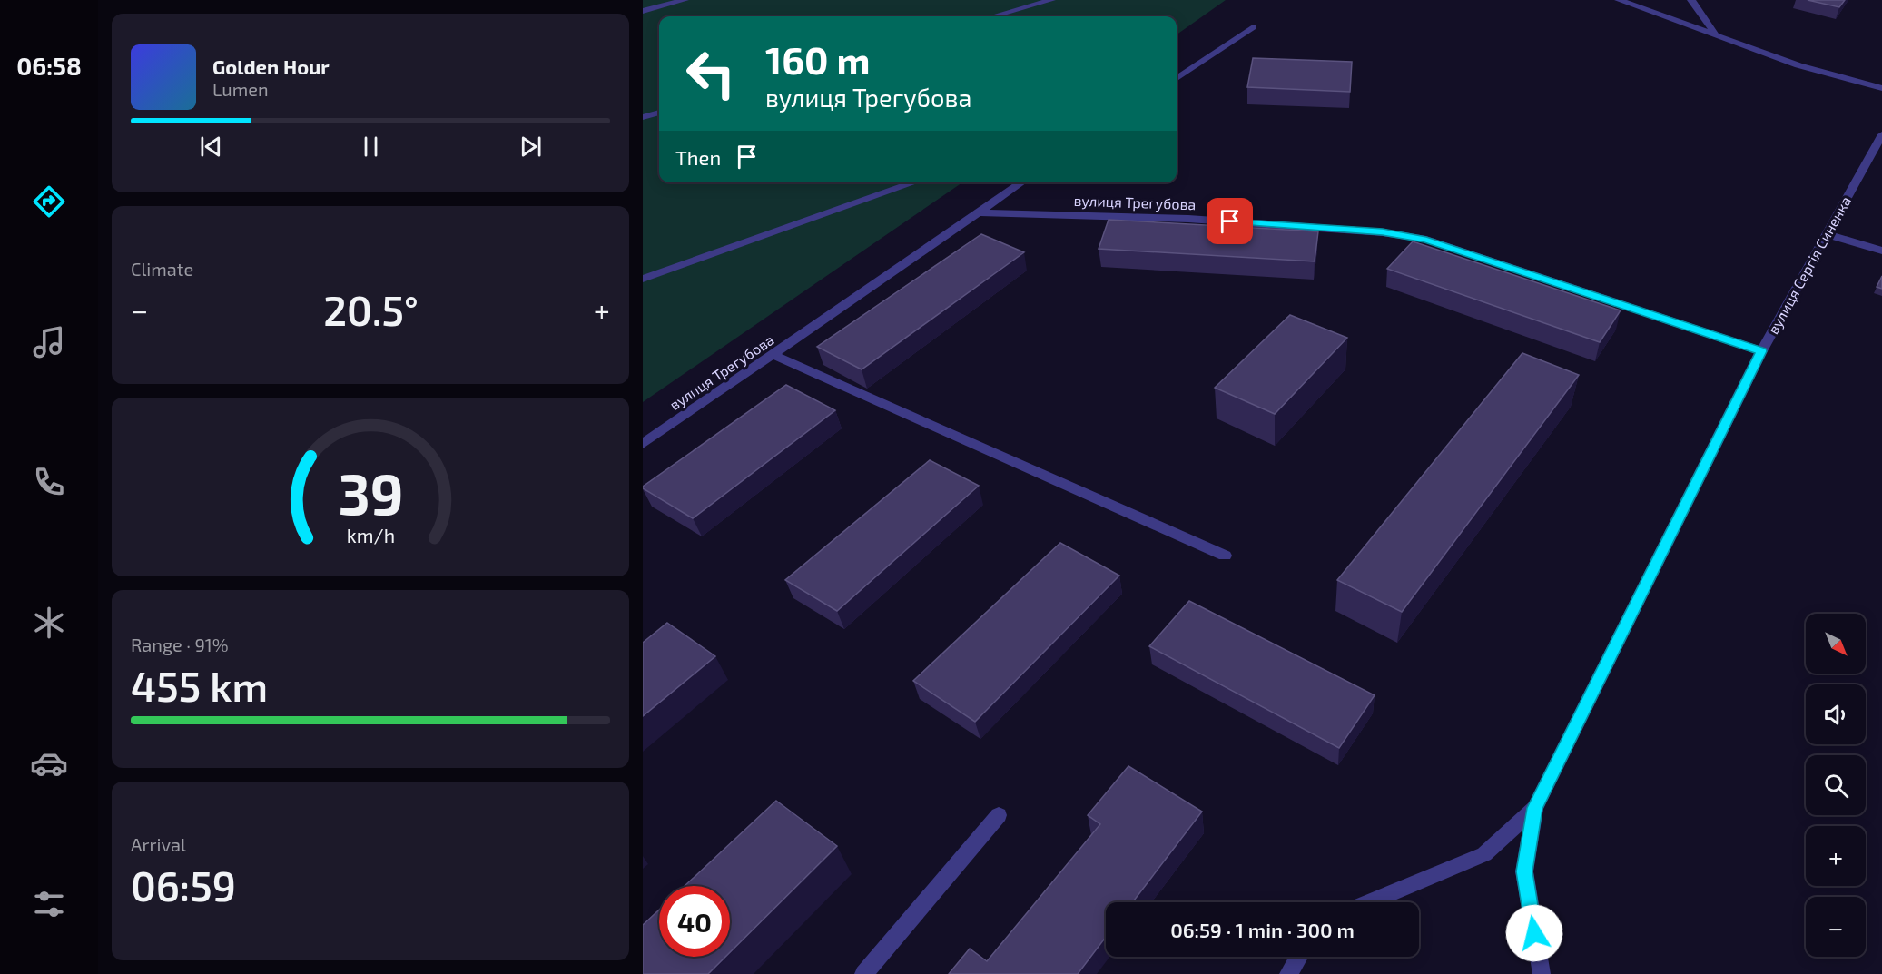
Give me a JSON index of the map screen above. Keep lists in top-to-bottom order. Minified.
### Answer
{"streets":{"street":["вулиця Трегубова","вулиця Сергія Синенка"]},"crossings":[["вулиця Трегубова","вулиця Сергія Синенка"]],"north":"bottom right","page":{"tabs":"06:58","turn":["160 m","вулиця Трегубова"],"song":["Golden Hour","Lumen"],"then":"Then","tile":["Climate",["Range · 91%","455 km"],["Arrival","06:59"]],"heat":["−","20.5°","+"],"map_buttons":["+","−"],"limit":"40","trip":"06:59 · 1 min · 300 m","gauge":["39","km/h"]}}
